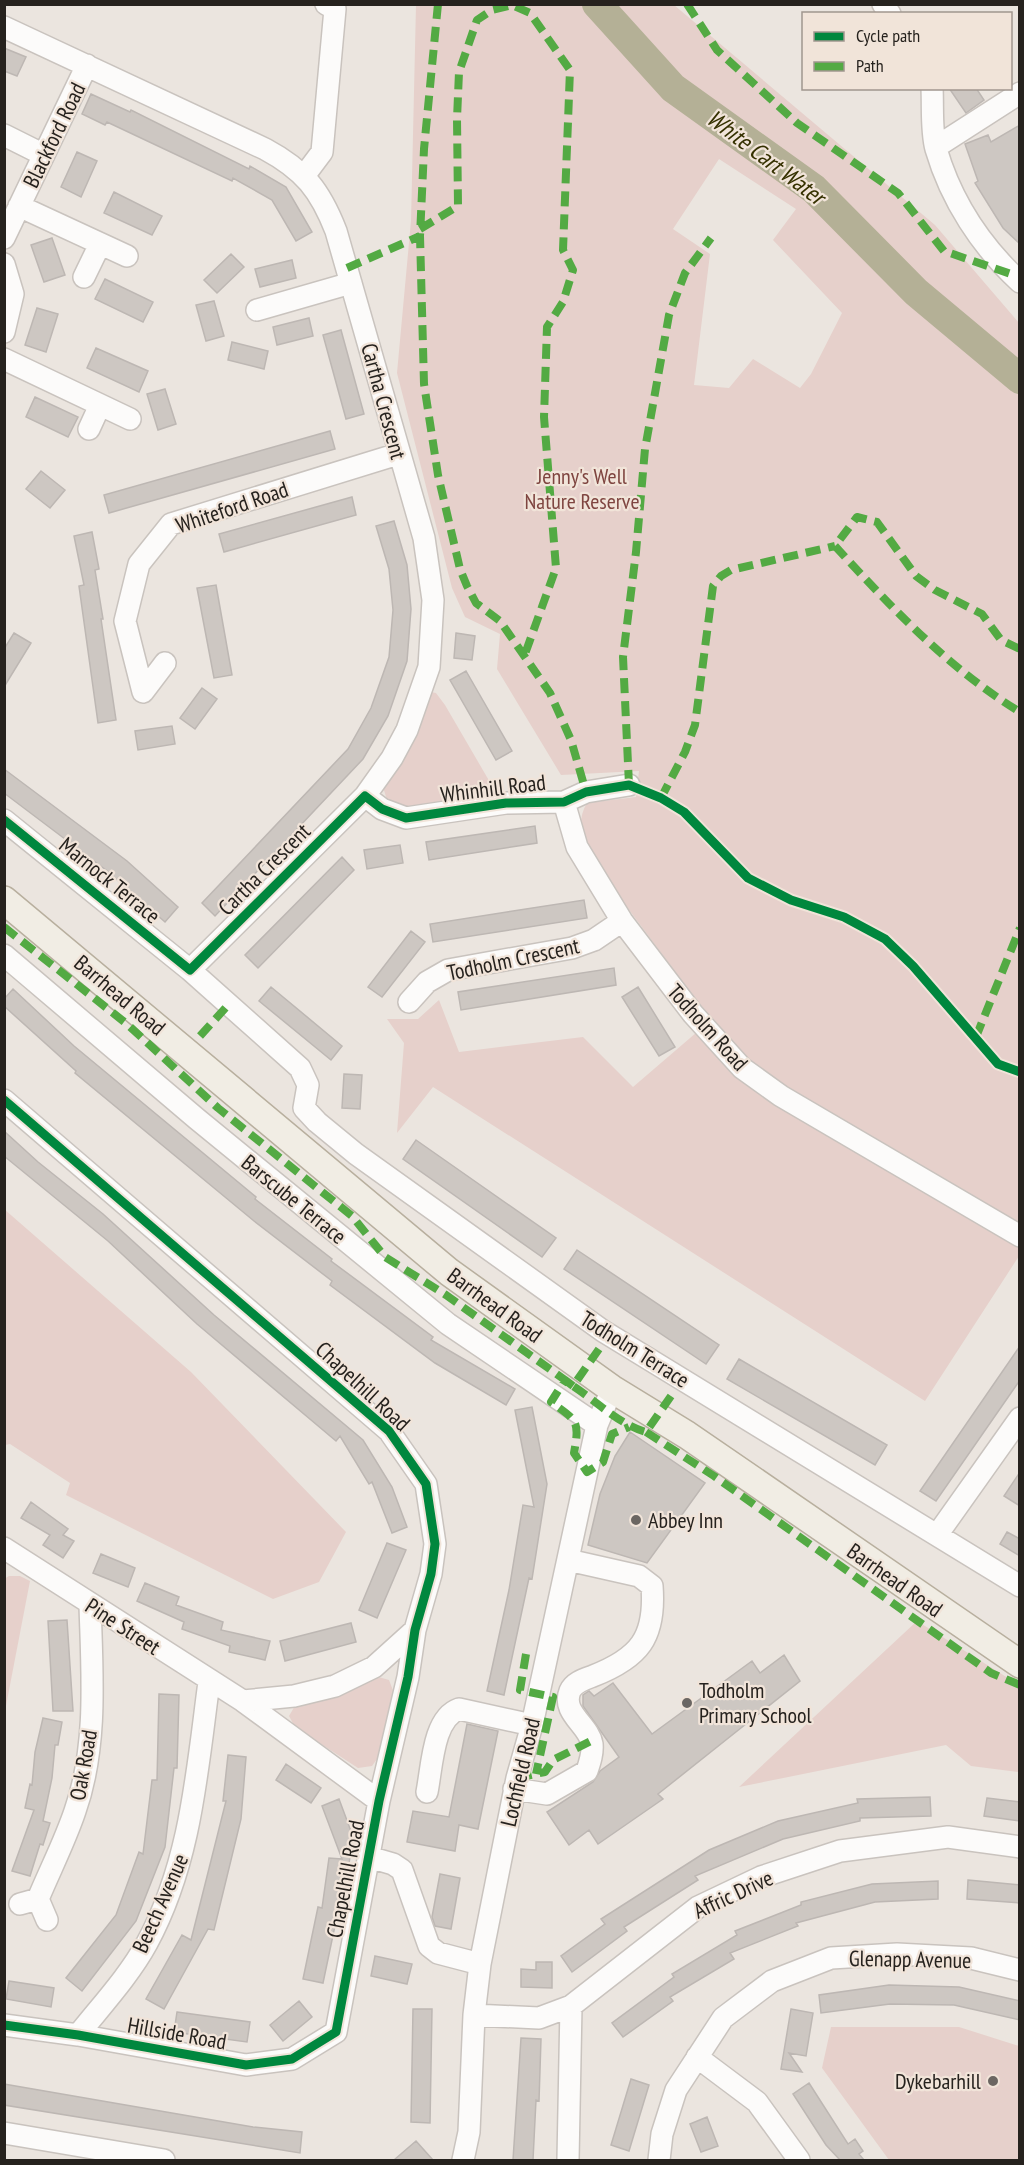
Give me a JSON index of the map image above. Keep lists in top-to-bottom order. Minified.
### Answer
{"streets":{"main road":["Barrhead Road"],"street":["Blackford Road","Cartha Crescent","Whiteford Road","Whinhill Road","Marnock Terrace","Todholm Crescent","Todholm Road","Barscube Terrace","Todholm Terrace","Chapelhill Road","Pine Street","Oak Road","Lochfield Road","Affric Drive","Beech Avenue","Glenapp Avenue","Hillside Road"]},"crossings":[["Blackford Road","Cartha Crescent"],["Cartha Crescent","Whiteford Road"],["Cartha Crescent","Whinhill Road"],["Cartha Crescent","Marnock Terrace"],["Whinhill Road","Todholm Road"],["Marnock Terrace","Todholm Terrace"],["Todholm Crescent","Todholm Road"],["Barrhead Road","Lochfield Road"],["Barscube Terrace","Lochfield Road"],["Chapelhill Road","Pine Street"],["Chapelhill Road","Hillside Road"],["Pine Street","Oak Road"],["Pine Street","Beech Avenue"],["Lochfield Road","Affric Drive"],["Beech Avenue","Hillside Road"]],"water":["White Cart Water"],"parks":["Jenny's Well Nature Reserve"],"places":["Abbey Inn","Todholm Primary School","Dykebarhill"],"legend":["Cycle path","Path"]}
